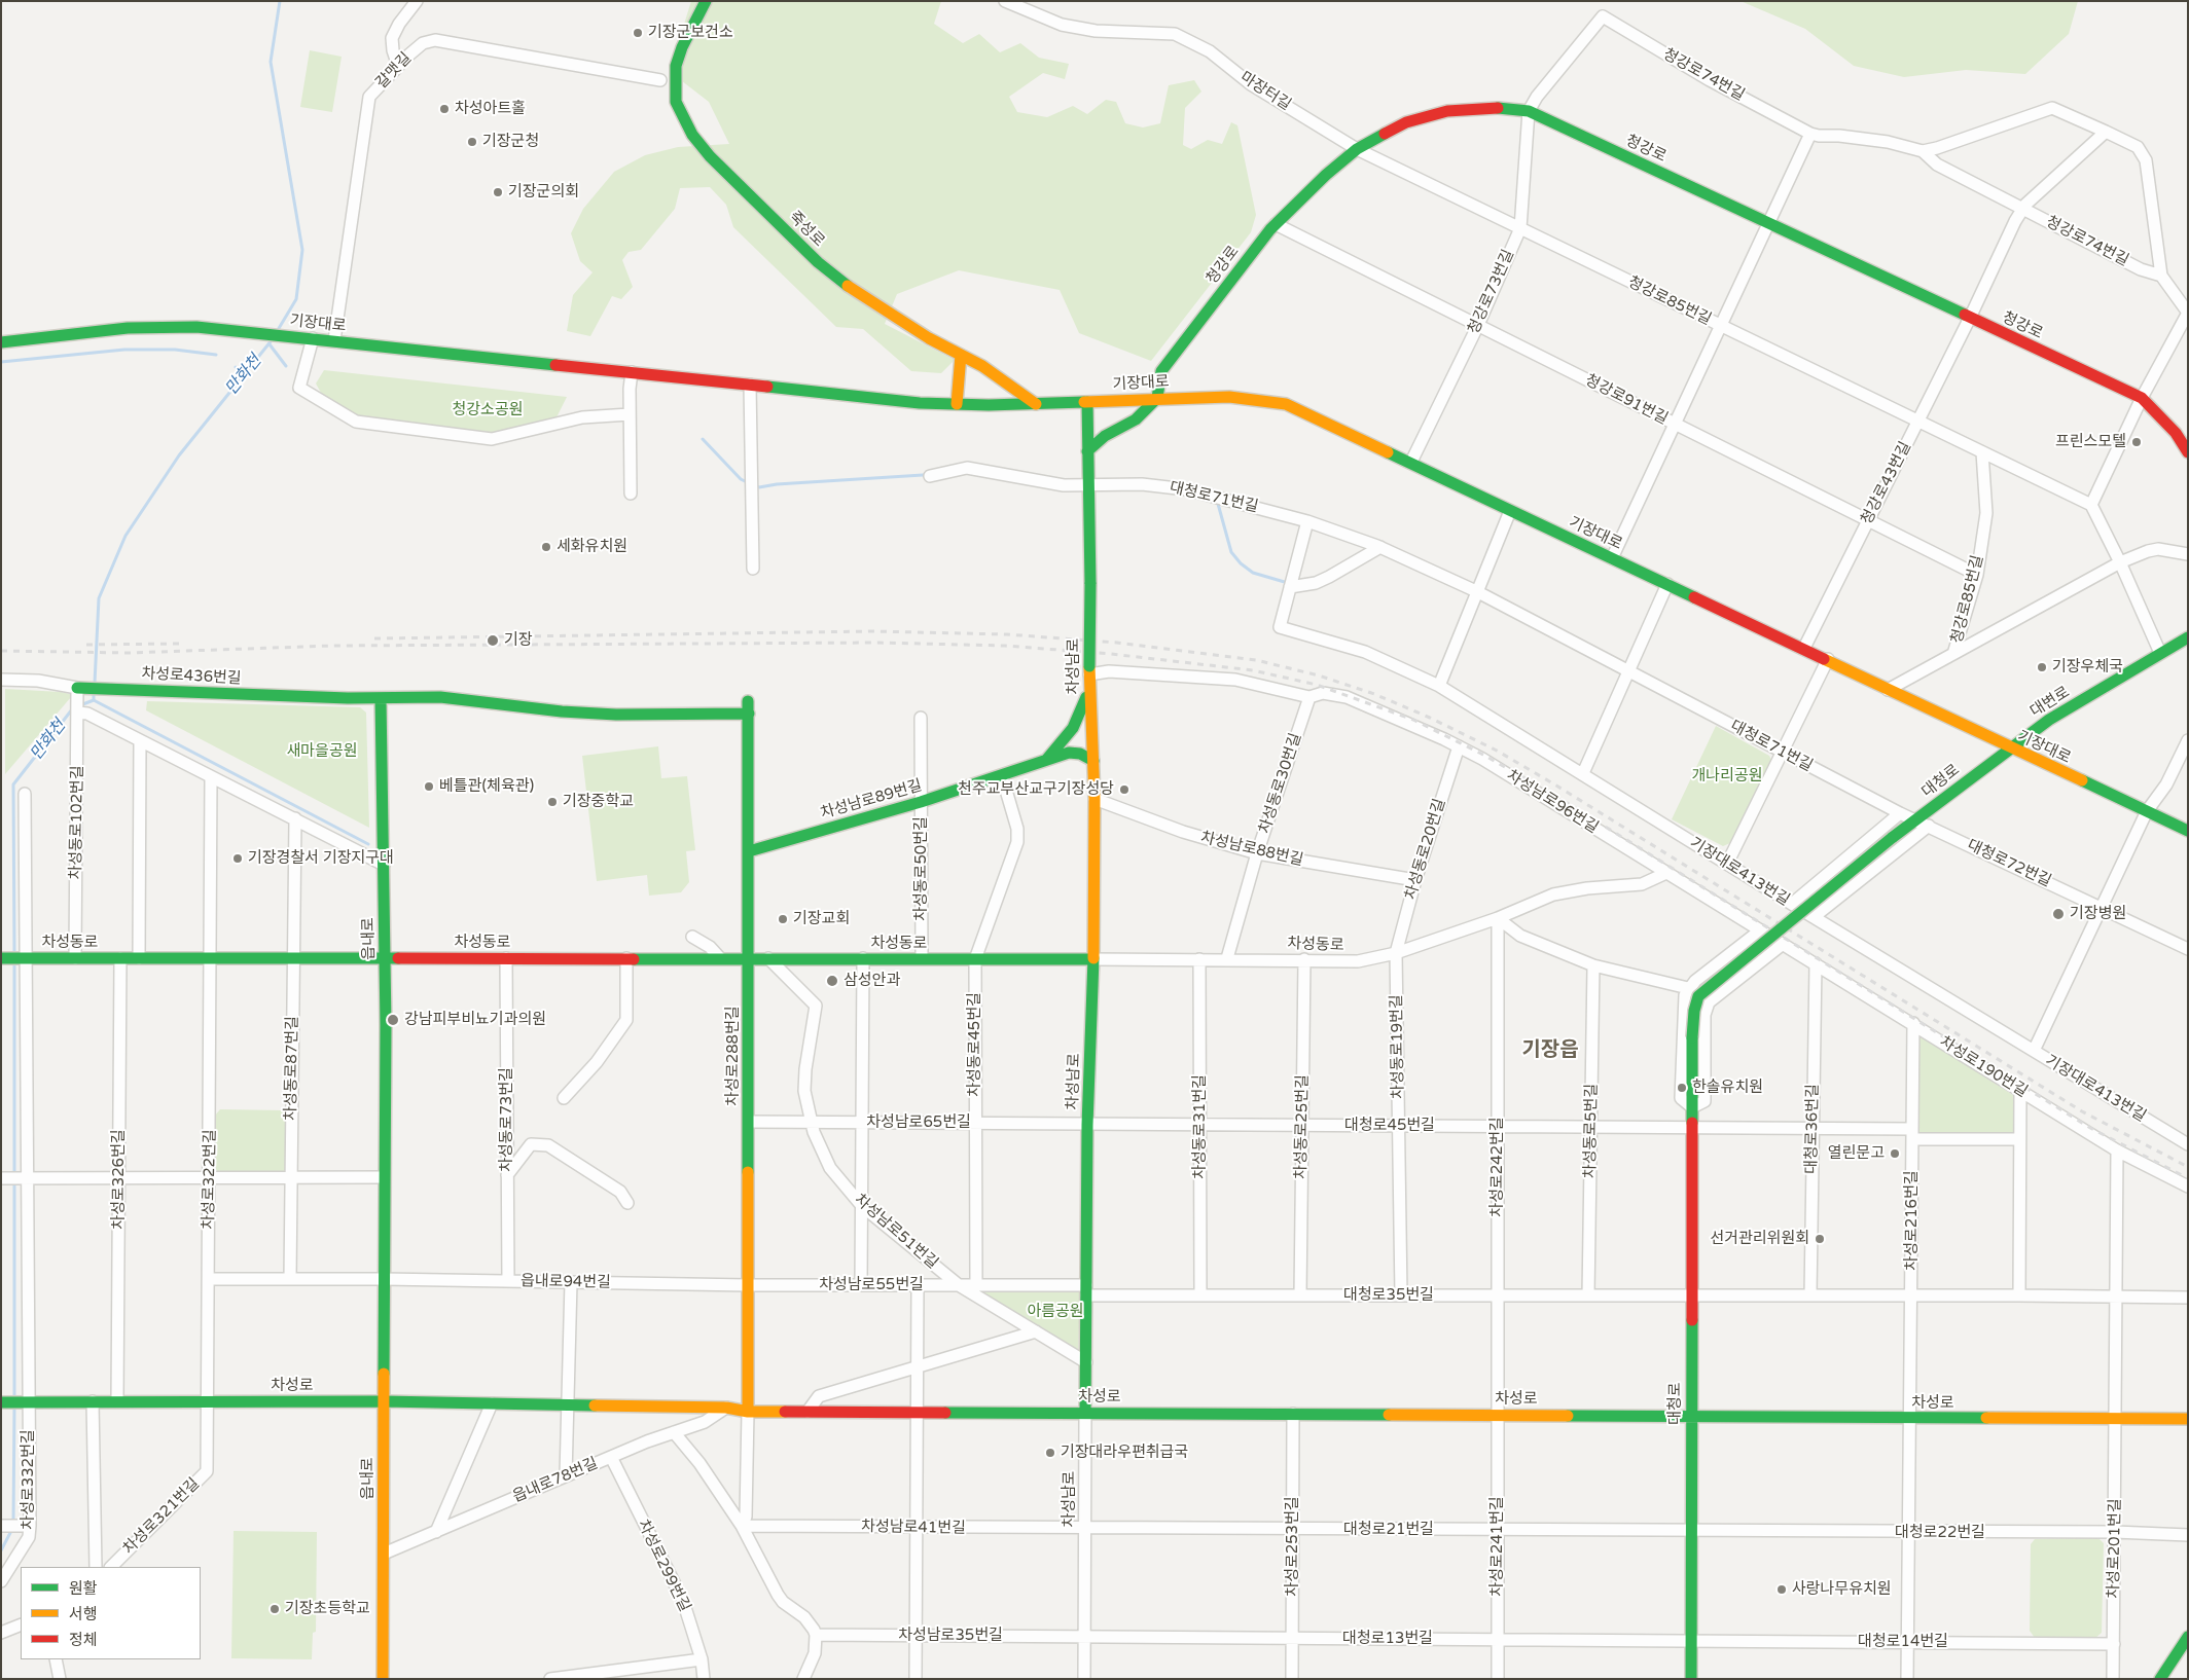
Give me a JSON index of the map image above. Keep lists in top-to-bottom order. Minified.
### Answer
{"streets":{"main road":["청강로","죽성로","기장대로","차성남로","차성로436번길","대변로","대청로","차성남로89번길","읍내로","차성동로","차성로288번길","차성로"],"street":["갈맷길","청강로74번길","마장터길","청강로73번길","청강로85번길","청강로91번길","청강로43번길","대청로71번길","차성동로30번길","차성남로96번길","차성동로102번길","차성남로88번길","차성동로20번길","대청로72번길","차성동로50번길","기장대로413번길","차성동로45번길","차성동로19번길","차성로190번길","차성동로87번길","차성동로73번길","차성남로65번길","대청로45번길","차성동로31번길","차성동로25번길","대청로36번길","차성동로5번길","차성로242번길","차성로326번길","차성로322번길","차성로216번길","차성남로51번길","읍내로94번길","차성남로55번길","대청로35번길","차성로332번길","읍내로78번길","차성로321번길","차성남로41번길","대청로21번길","대청로22번길","차성로253번길","차성로241번길","차성로201번길","차성로299번길","차성남로35번길","대청로13번길","대청로14번길"]},"crossings":[["갈맷길","기장대로"],["청강로74번길","청강로"],["청강로74번길","청강로73번길"],["청강로74번길","청강로43번길"],["마장터길","청강로"],["마장터길","청강로85번길"],["청강로","청강로73번길"],["청강로","청강로85번길"],["청강로","기장대로"],["청강로","청강로91번길"],["청강로","청강로43번길"],["죽성로","기장대로"],["청강로73번길","청강로85번길"],["청강로73번길","기장대로"],["청강로73번길","청강로91번길"],["청강로85번길","청강로91번길"],["청강로85번길","청강로43번길"],["기장대로","청강로43번길"],["기장대로","차성남로"],["기장대로","대변로"],["기장대로","대청로"],["청강로91번길","청강로43번길"],["대청로71번길","차성남로"],["대청로71번길","대청로"],["대청로71번길","대청로72번길"],["차성남로","차성남로89번길"],["차성남로","차성남로96번길"],["차성남로","차성남로88번길"],["차성남로","차성동로"],["차성남로","차성남로65번길"],["차성남로","대청로45번길"],["차성남로","차성남로51번길"],["차성남로","차성남로55번길"],["차성남로","대청로35번길"],["차성남로","차성로"],["차성남로","차성남로41번길"],["차성남로","대청로21번길"],["차성남로","차성남로35번길"],["차성남로","대청로13번길"],["차성로436번길","차성동로102번길"],["차성로436번길","읍내로"],["차성로436번길","차성로288번길"],["대변로","대청로"],["대청로","대청로72번길"],["대청로","대청로45번길"],["대청로","대청로35번길"],["대청로","차성로"],["대청로","대청로21번길"],["대청로","대청로22번길"],["대청로","대청로13번길"],["대청로","대청로14번길"],["차성동로30번길","차성남로96번길"],["차성동로30번길","차성남로88번길"],["차성동로30번길","차성동로"],["차성남로89번길","차성동로50번길"],["차성남로89번길","차성로288번길"],["차성남로96번길","차성동로20번길"],["차성남로96번길","차성동로"],["차성남로96번길","차성로190번길"],["차성동로102번길","차성동로"],["차성남로88번길","차성동로20번길"],["차성동로20번길","차성동로"],["차성동로20번길","차성동로19번길"],["차성동로50번길","차성동로"],["읍내로","차성동로"],["읍내로","읍내로94번길"],["읍내로","차성로"],["읍내로","읍내로78번길"],["차성동로","차성동로45번길"],["차성동로","차성동로19번길"],["차성동로","차성로288번길"],["차성동로","차성동로87번길"],["차성동로","차성동로73번길"],["차성동로","차성동로31번길"],["차성동로","차성동로25번길"],["차성동로","차성로242번길"],["차성동로","차성로326번길"],["차성동로","차성로322번길"],["차성동로","차성남로51번길"],["차성동로","차성로332번길"],["차성동로45번길","차성남로65번길"],["차성동로45번길","차성남로55번길"],["차성동로19번길","대청로45번길"],["차성동로19번길","대청로35번길"],["차성로288번길","차성남로65번길"],["차성로288번길","읍내로94번길"],["차성로288번길","차성남로55번길"],["차성로288번길","차성로"],["차성로190번길","대청로36번길"],["차성로190번길","차성로216번길"],["차성동로73번길","읍내로94번길"],["차성남로65번길","대청로45번길"],["차성남로65번길","차성남로51번길"],["대청로45번길","차성동로31번길"],["대청로45번길","차성동로25번길"],["대청로45번길","차성동로5번길"],["대청로45번길","차성로242번길"],["차성동로31번길","대청로35번길"],["차성동로25번길","대청로35번길"],["차성동로5번길","대청로35번길"],["차성로242번길","대청로35번길"],["차성로242번길","차성로"],["차성로242번길","차성로241번길"],["차성로326번길","차성로"],["차성로322번길","차성로"],["차성로322번길","차성로321번길"],["차성로216번길","차성로"],["차성로216번길","대청로22번길"],["차성로216번길","대청로14번길"],["차성남로51번길","차성남로55번길"],["읍내로94번길","차성남로55번길"],["차성남로55번길","대청로35번길"],["차성로","차성로332번길"],["차성로","읍내로78번길"],["차성로","차성로321번길"],["차성로","차성로253번길"],["차성로","차성로241번길"],["차성로","차성로201번길"],["읍내로78번길","차성로299번길"],["차성남로41번길","대청로21번길"],["대청로21번길","대청로22번길"],["대청로21번길","차성로253번길"],["대청로21번길","차성로241번길"],["대청로22번길","차성로201번길"],["차성로253번길","대청로13번길"],["차성로241번길","대청로13번길"],["차성로201번길","대청로14번길"],["차성남로35번길","대청로13번길"],["대청로13번길","대청로14번길"]],"districts":["기장읍"],"water":["만화천"],"parks":["청강소공원","새마을공원","개나리공원","아름공원"],"places":["기장군보건소","차성아트홀","기장군청","기장군의회","프린스모텔","세화유치원","기장","기장우체국","베틀관(체육관)","천주교부산교구기장성당","기장중학교","기장경찰서 기장지구대","기장병원","기장교회","삼성안과","강남피부비뇨기과의원","한솔유치원","열린문고","선거관리위원회","기장대라우편취급국","사랑나무유치원","기장초등학교"],"legend":["원활","서행","정체"]}
